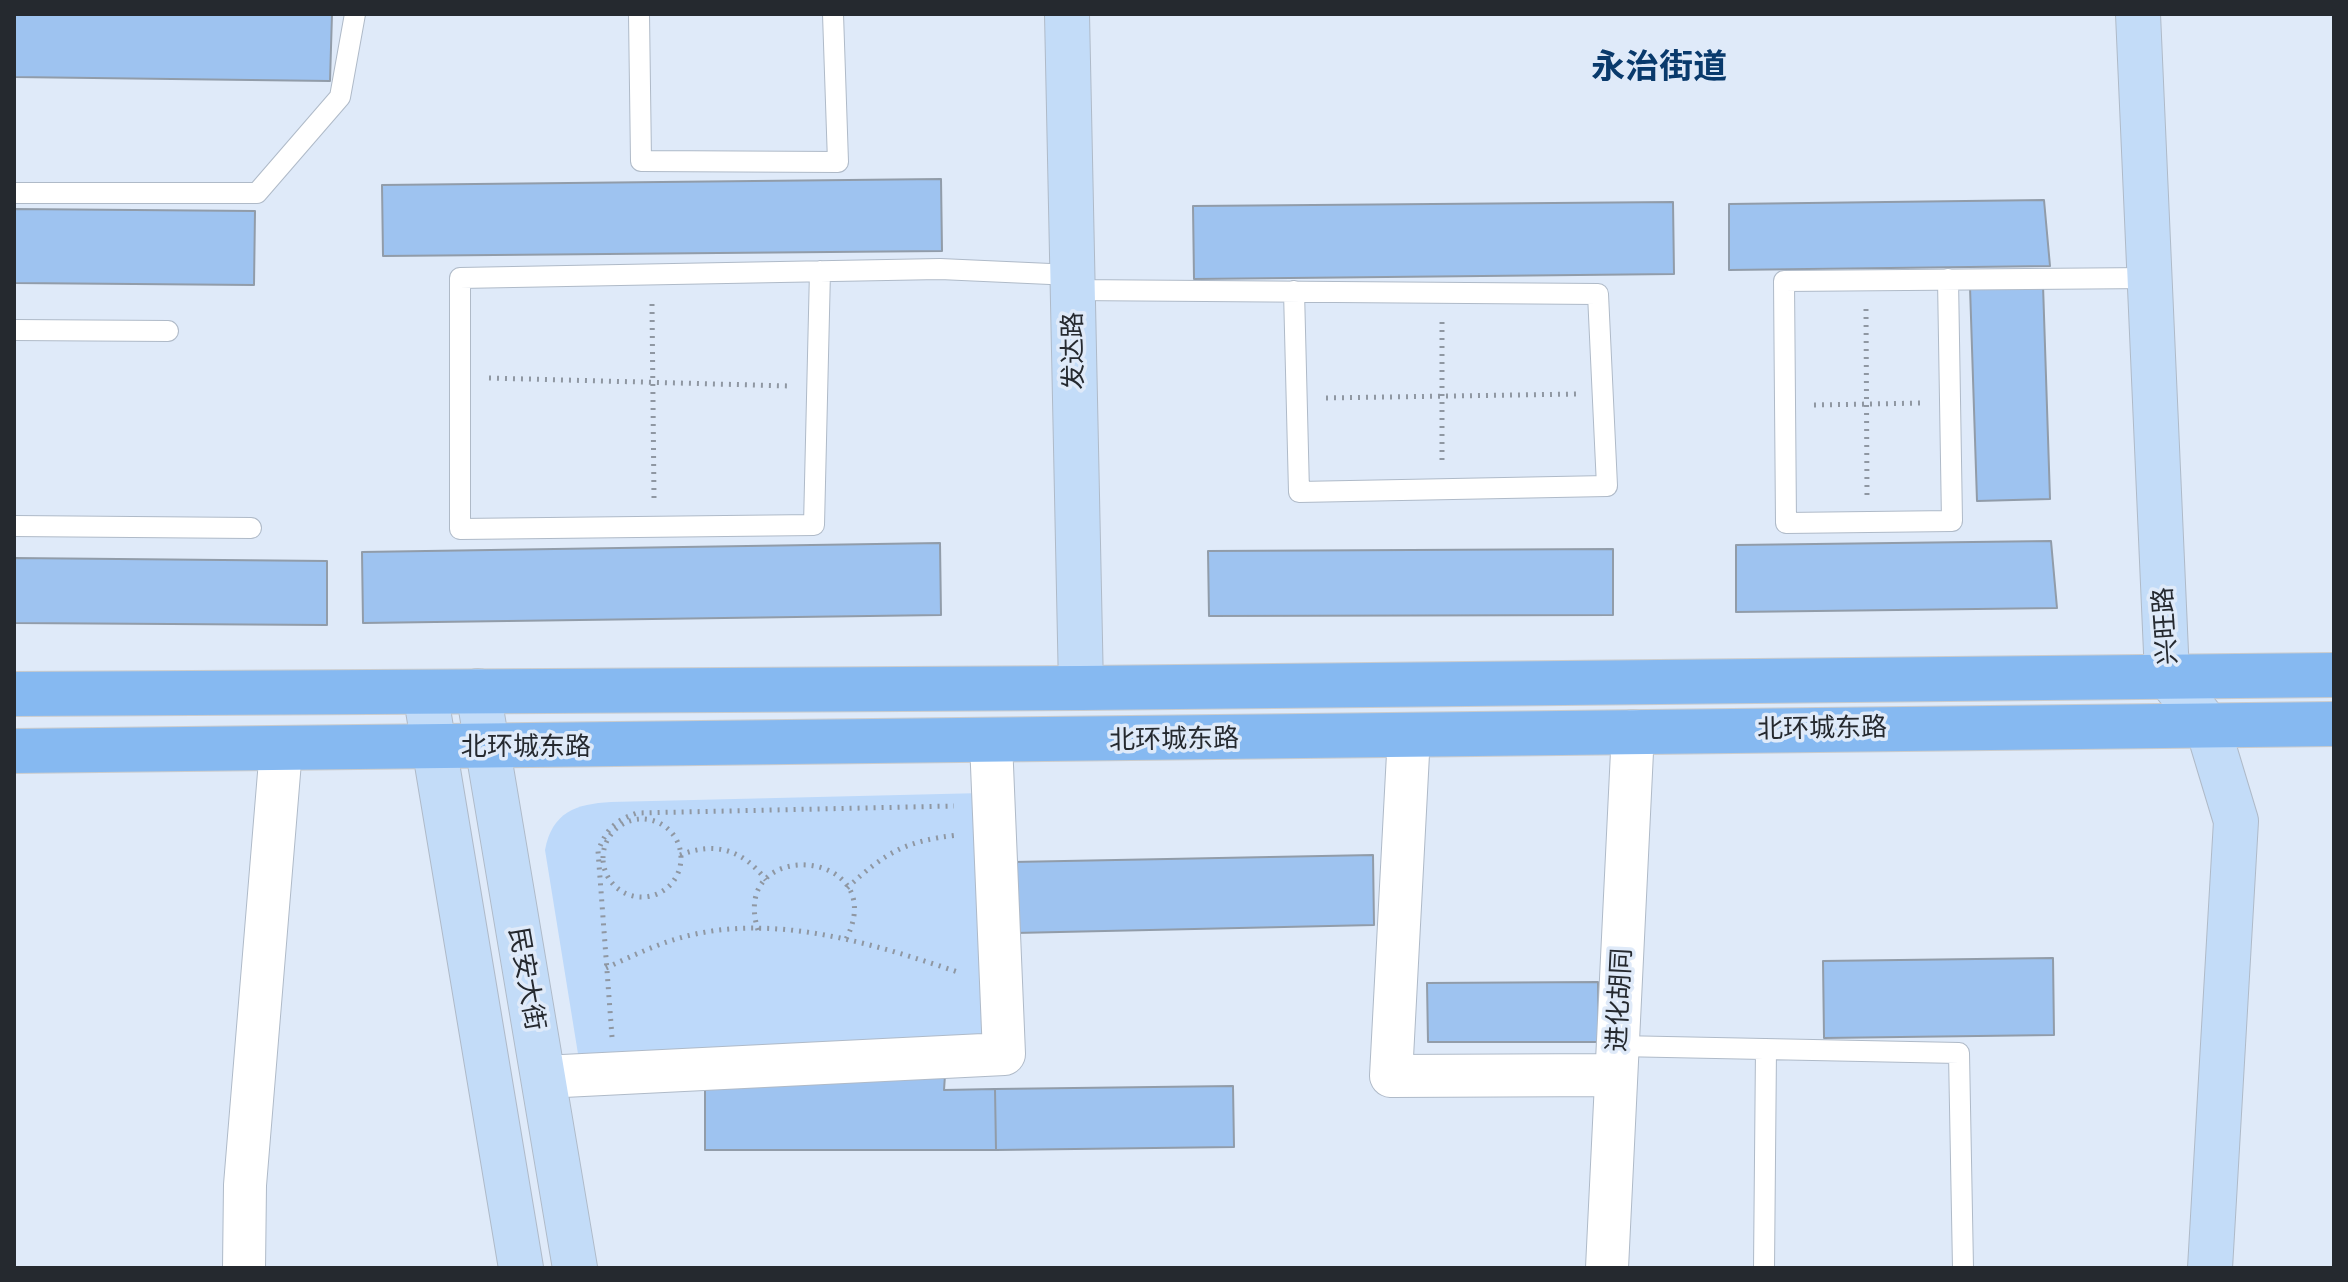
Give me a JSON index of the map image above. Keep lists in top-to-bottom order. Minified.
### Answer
{"streets":{"main road":["北环城东路"],"street":["发达路","兴旺路","民安大街","进化胡同"]},"crossings":[["发达路","北环城东路"],["兴旺路","北环城东路"],["北环城东路","民安大街"],["北环城东路","进化胡同"]],"districts":["永治街道"]}
